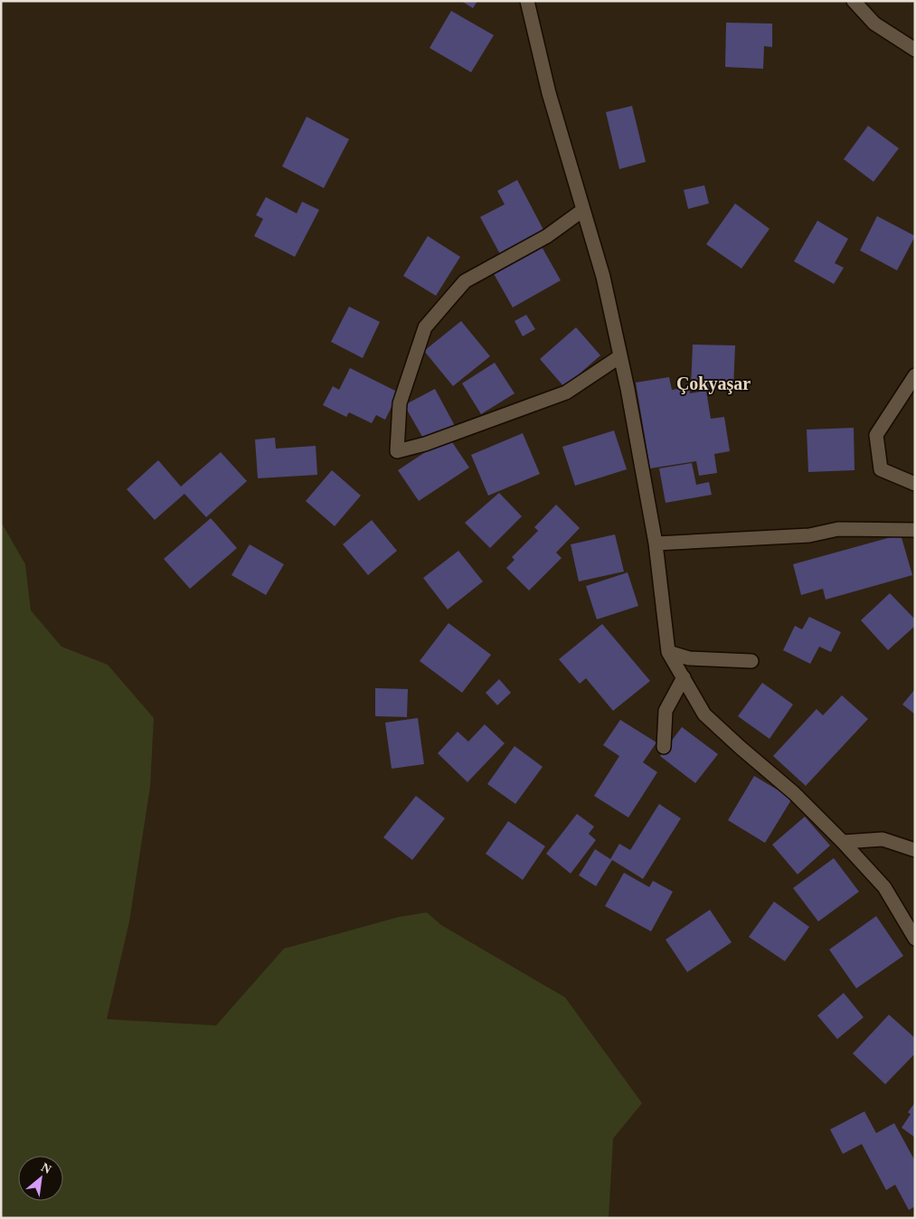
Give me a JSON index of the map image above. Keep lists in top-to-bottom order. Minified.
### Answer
{"districts":["Çokyaşar"],"north":"top right"}
